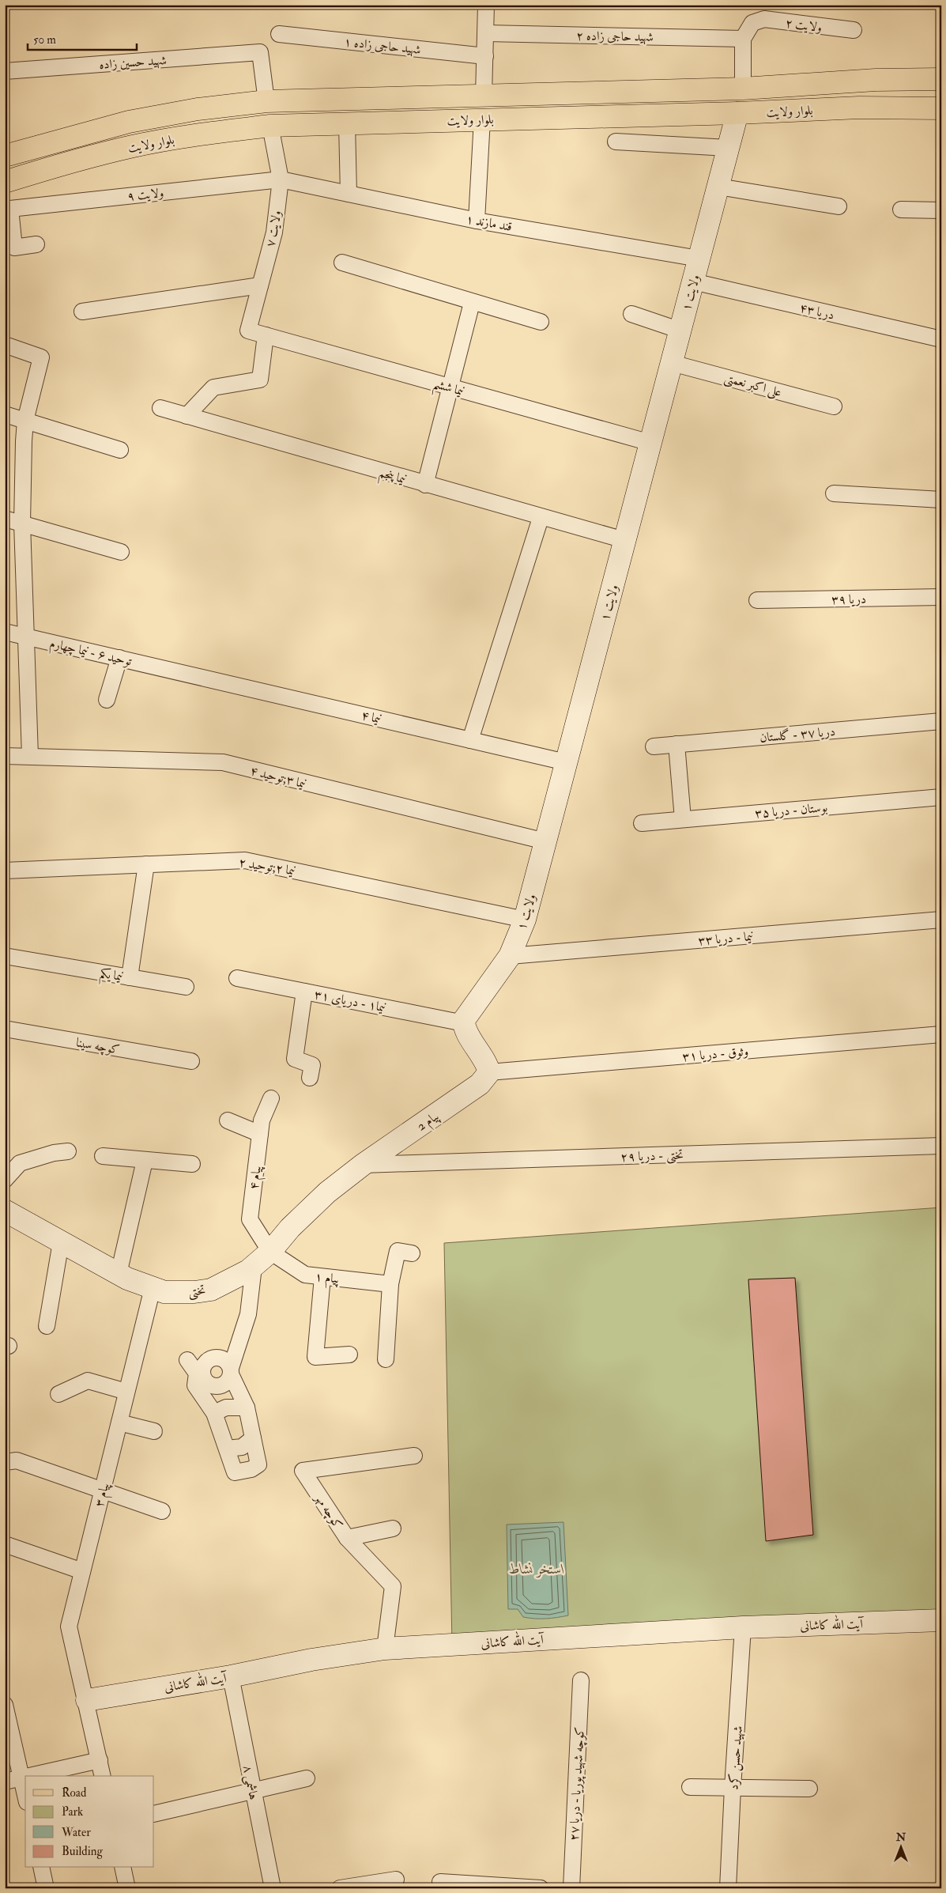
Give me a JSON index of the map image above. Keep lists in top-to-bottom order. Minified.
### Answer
{"streets":{"main road":["بلوار ولایت"],"street":["ولایت ۲","شهید حاجی زاده ۲","شهید حاجی زاده ۱","شهید حسین زاده","ولایت ۹","قند مازند ۱","ولایت ۷","ولایت ۱","دریا ۴۳","علی اکبر نعمتی","نیما ششم","نیما پنجم","دریا ۳۹","توحید ۶ - نیما چهارم","نیما ۴","دریا ۳۷ - گلستان","نیما ۳;توحید ۴","بوستان - دریا ۳۵","نیما ۲;توحید ۲","نیما - دریا ۳۳","نیما یکم","نیما۱ - دریای ۳۱","کوچه سینا","وثوق - دریا ۳۱","پیام 2","تختی - دریا ۲۹","پیام ۴","پیام ۱","تختی","پيام ۳","کوچه مهر","آیت الله کاشانی","شهید حسن کرد","هاشمی ۸","کوچه شهید پوریا - دریا ۲۷"]},"crossings":[["ولایت ۲","شهید حاجی زاده ۲"],["شهید حسین زاده","بلوار ولایت"],["بلوار ولایت","ولایت ۷"],["بلوار ولایت","ولایت ۱"],["ولایت ۹","قند مازند ۱"],["ولایت ۹","ولایت ۷"],["قند مازند ۱","ولایت ۷"],["قند مازند ۱","ولایت ۱"],["ولایت ۷","نیما ششم"],["ولایت ۱","دریا ۴۳"],["ولایت ۱","علی اکبر نعمتی"],["ولایت ۱","نیما ششم"],["ولایت ۱","نیما پنجم"],["ولایت ۱","نیما ۴"],["ولایت ۱","نیما ۳;توحید ۴"],["ولایت ۱","نیما ۲;توحید ۲"],["ولایت ۱","نیما - دریا ۳۳"],["ولایت ۱","نیما۱ - دریای ۳۱"],["توحید ۶ - نیما چهارم","نیما ۴"],["نیما ۲;توحید ۲","نیما یکم"],["وثوق - دریا ۳۱","پیام 2"],["پیام 2","تختی - دریا ۲۹"],["پیام 2","تختی"],["تختی - دریا ۲۹","تختی"],["پیام ۴","پیام ۱"],["پیام ۴","تختی"],["پیام ۱","تختی"],["تختی","پيام ۳"],["پيام ۳","آیت الله کاشانی"],["کوچه مهر","آیت الله کاشانی"],["آیت الله کاشانی","شهید حسن کرد"],["آیت الله کاشانی","هاشمی ۸"]],"water":["استخر نشاط"],"legend":["Road","Park","Water","Building"],"scale_bar":"50 m","north":"top"}
